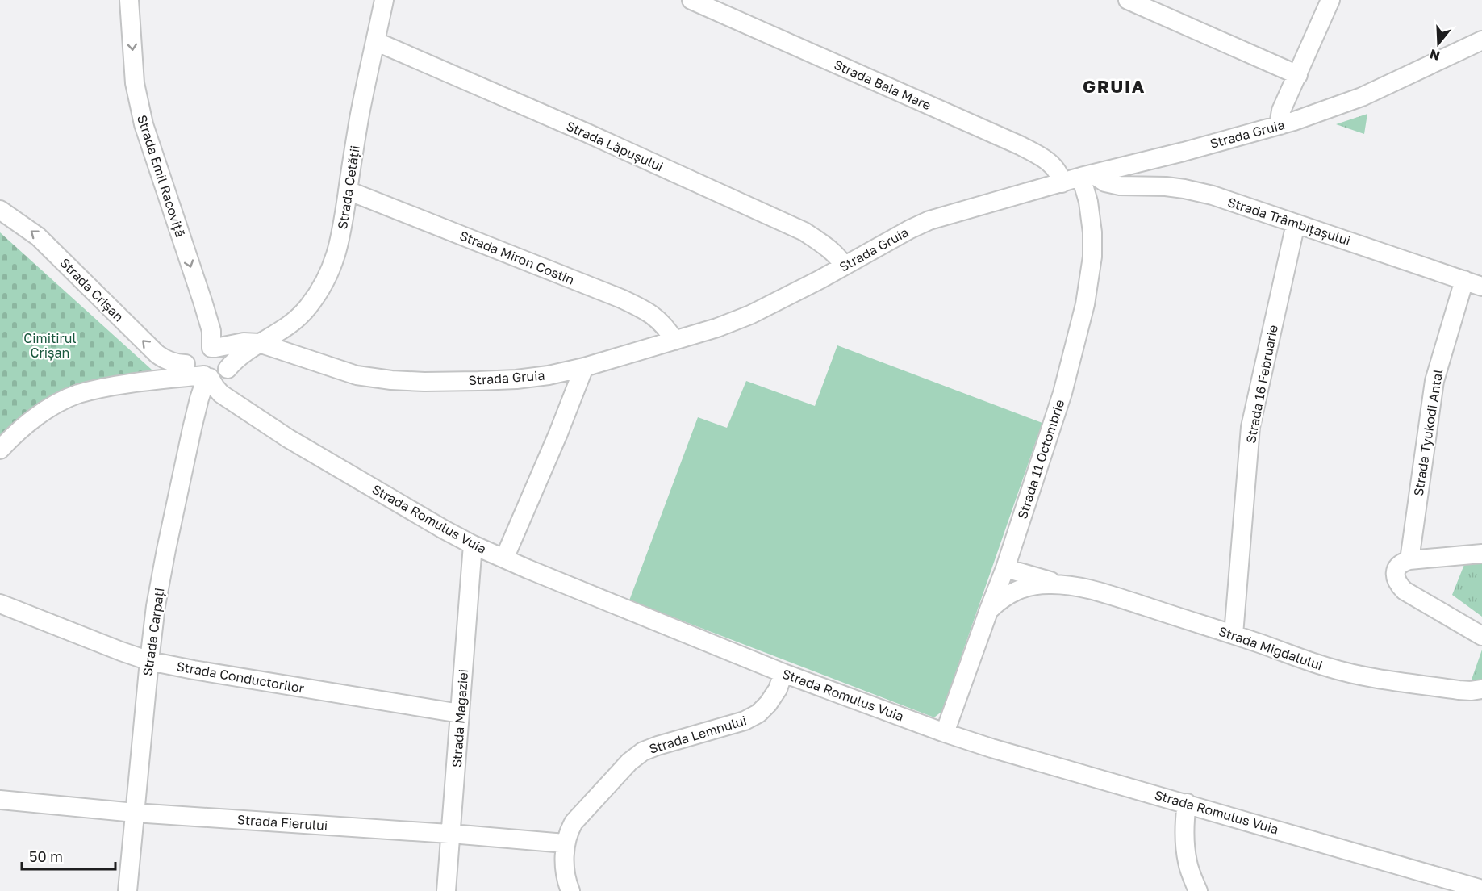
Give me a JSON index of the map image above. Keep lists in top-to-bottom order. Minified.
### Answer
{"streets":{"street":["Strada Baia Mare","Strada Gruia","Strada Lăpușului","Strada Emil Racoviță","Strada Cetății","Strada Trâmbițașului","Strada Miron Costin","Strada Crișan","Strada 16 Februarie","Strada Tyukodi Antal","Strada 11 Octombrie","Strada Romulus Vuia","Strada Carpați","Strada Migdalului","Strada Conductorilor","Strada Magaziei","Strada Lemnului","Strada Fierului"]},"crossings":[["Strada Baia Mare","Strada Gruia"],["Strada Gruia","Strada Lăpușului"],["Strada Gruia","Strada Cetății"],["Strada Gruia","Strada Trâmbițașului"],["Strada Gruia","Strada Miron Costin"],["Strada Gruia","Strada 11 Octombrie"],["Strada Lăpușului","Strada Cetății"],["Strada Emil Racoviță","Strada Cetății"],["Strada Emil Racoviță","Strada Crișan"],["Strada Emil Racoviță","Strada Romulus Vuia"],["Strada Emil Racoviță","Strada Carpați"],["Strada Cetății","Strada Miron Costin"],["Strada Cetății","Strada Crișan"],["Strada Cetății","Strada Romulus Vuia"],["Strada Cetății","Strada Carpați"],["Strada Trâmbițașului","Strada 16 Februarie"],["Strada Trâmbițașului","Strada Tyukodi Antal"],["Strada Trâmbițașului","Strada 11 Octombrie"],["Strada Crișan","Strada Romulus Vuia"],["Strada 16 Februarie","Strada Migdalului"],["Strada 11 Octombrie","Strada Romulus Vuia"],["Strada 11 Octombrie","Strada Migdalului"],["Strada Romulus Vuia","Strada Carpați"],["Strada Romulus Vuia","Strada Magaziei"],["Strada Romulus Vuia","Strada Lemnului"],["Strada Carpați","Strada Conductorilor"],["Strada Carpați","Strada Fierului"],["Strada Conductorilor","Strada Magaziei"],["Strada Magaziei","Strada Fierului"],["Strada Lemnului","Strada Fierului"]],"one_way":["Strada Emil Racoviță","Strada Crișan"],"districts":["GRUIA"],"parks":["Cimitirul Crișan"],"scale_bar":"50 m","north":"bottom"}
